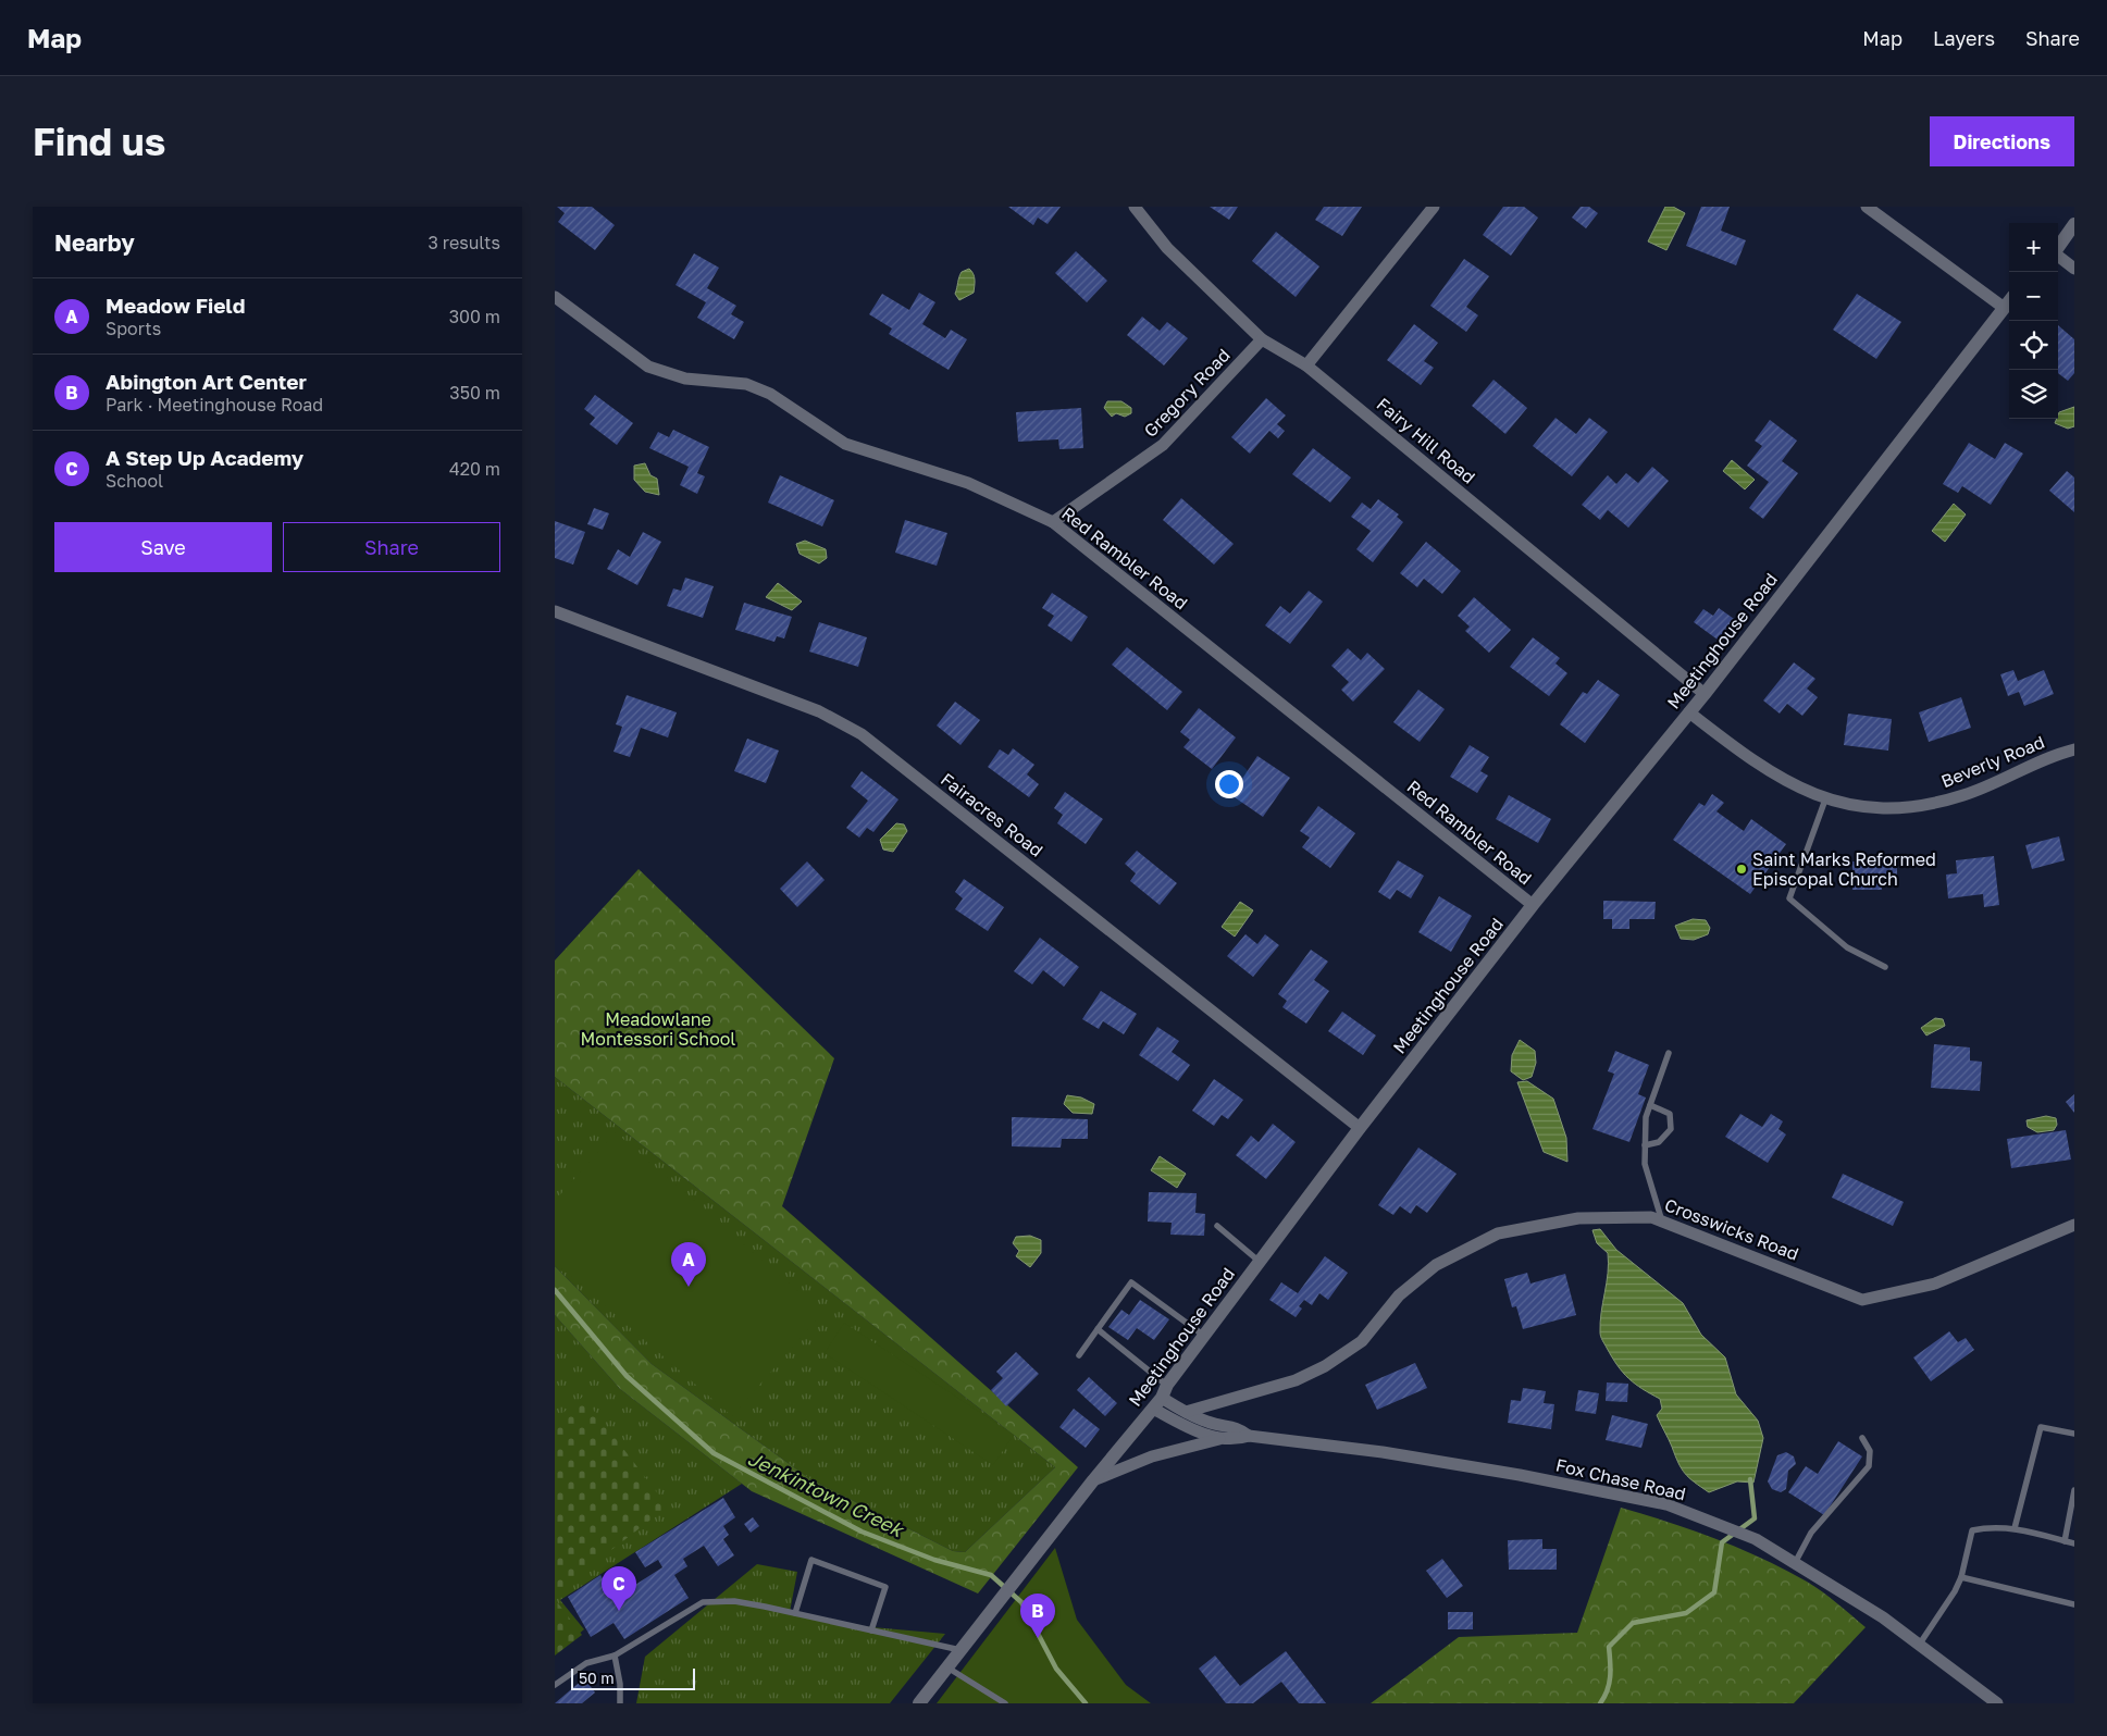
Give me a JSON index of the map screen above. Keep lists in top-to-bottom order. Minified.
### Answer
{"streets":{"street":["Gregory Road","Fairy Hill Road","Red Rambler Road","Meetinghouse Road","Beverly Road","Fairacres Road","Crosswicks Road","Fox Chase Road"]},"crossings":[["Gregory Road","Fairy Hill Road"],["Gregory Road","Red Rambler Road"],["Fairy Hill Road","Meetinghouse Road"],["Red Rambler Road","Meetinghouse Road"],["Meetinghouse Road","Beverly Road"],["Meetinghouse Road","Fairacres Road"],["Meetinghouse Road","Fox Chase Road"],["Crosswicks Road","Fox Chase Road"]],"water":["Jenkintown Creek"],"parks":["Meadowlane Montessori School"],"places":["Saint Marks Reformed Episcopal Church"],"scale_bar":"50 m","page":{"header":"Map","nav":["Map","Layers","Share"],"buttons":["Directions",["Save","Share"]],"title":"Find us","heading":["Nearby","3 results"],"map_buttons":["+","−"],"list":[{"mark":"A","name":"Meadow Field","note":"Sports","value":"300 m"},{"mark":"B","name":"Abington Art Center","note":"Park · Meetinghouse Road","value":"350 m"},{"mark":"C","name":"A Step Up Academy","note":"School","value":"420 m"}],"pins":["A","C","B"],"scale":"50 m"}}
